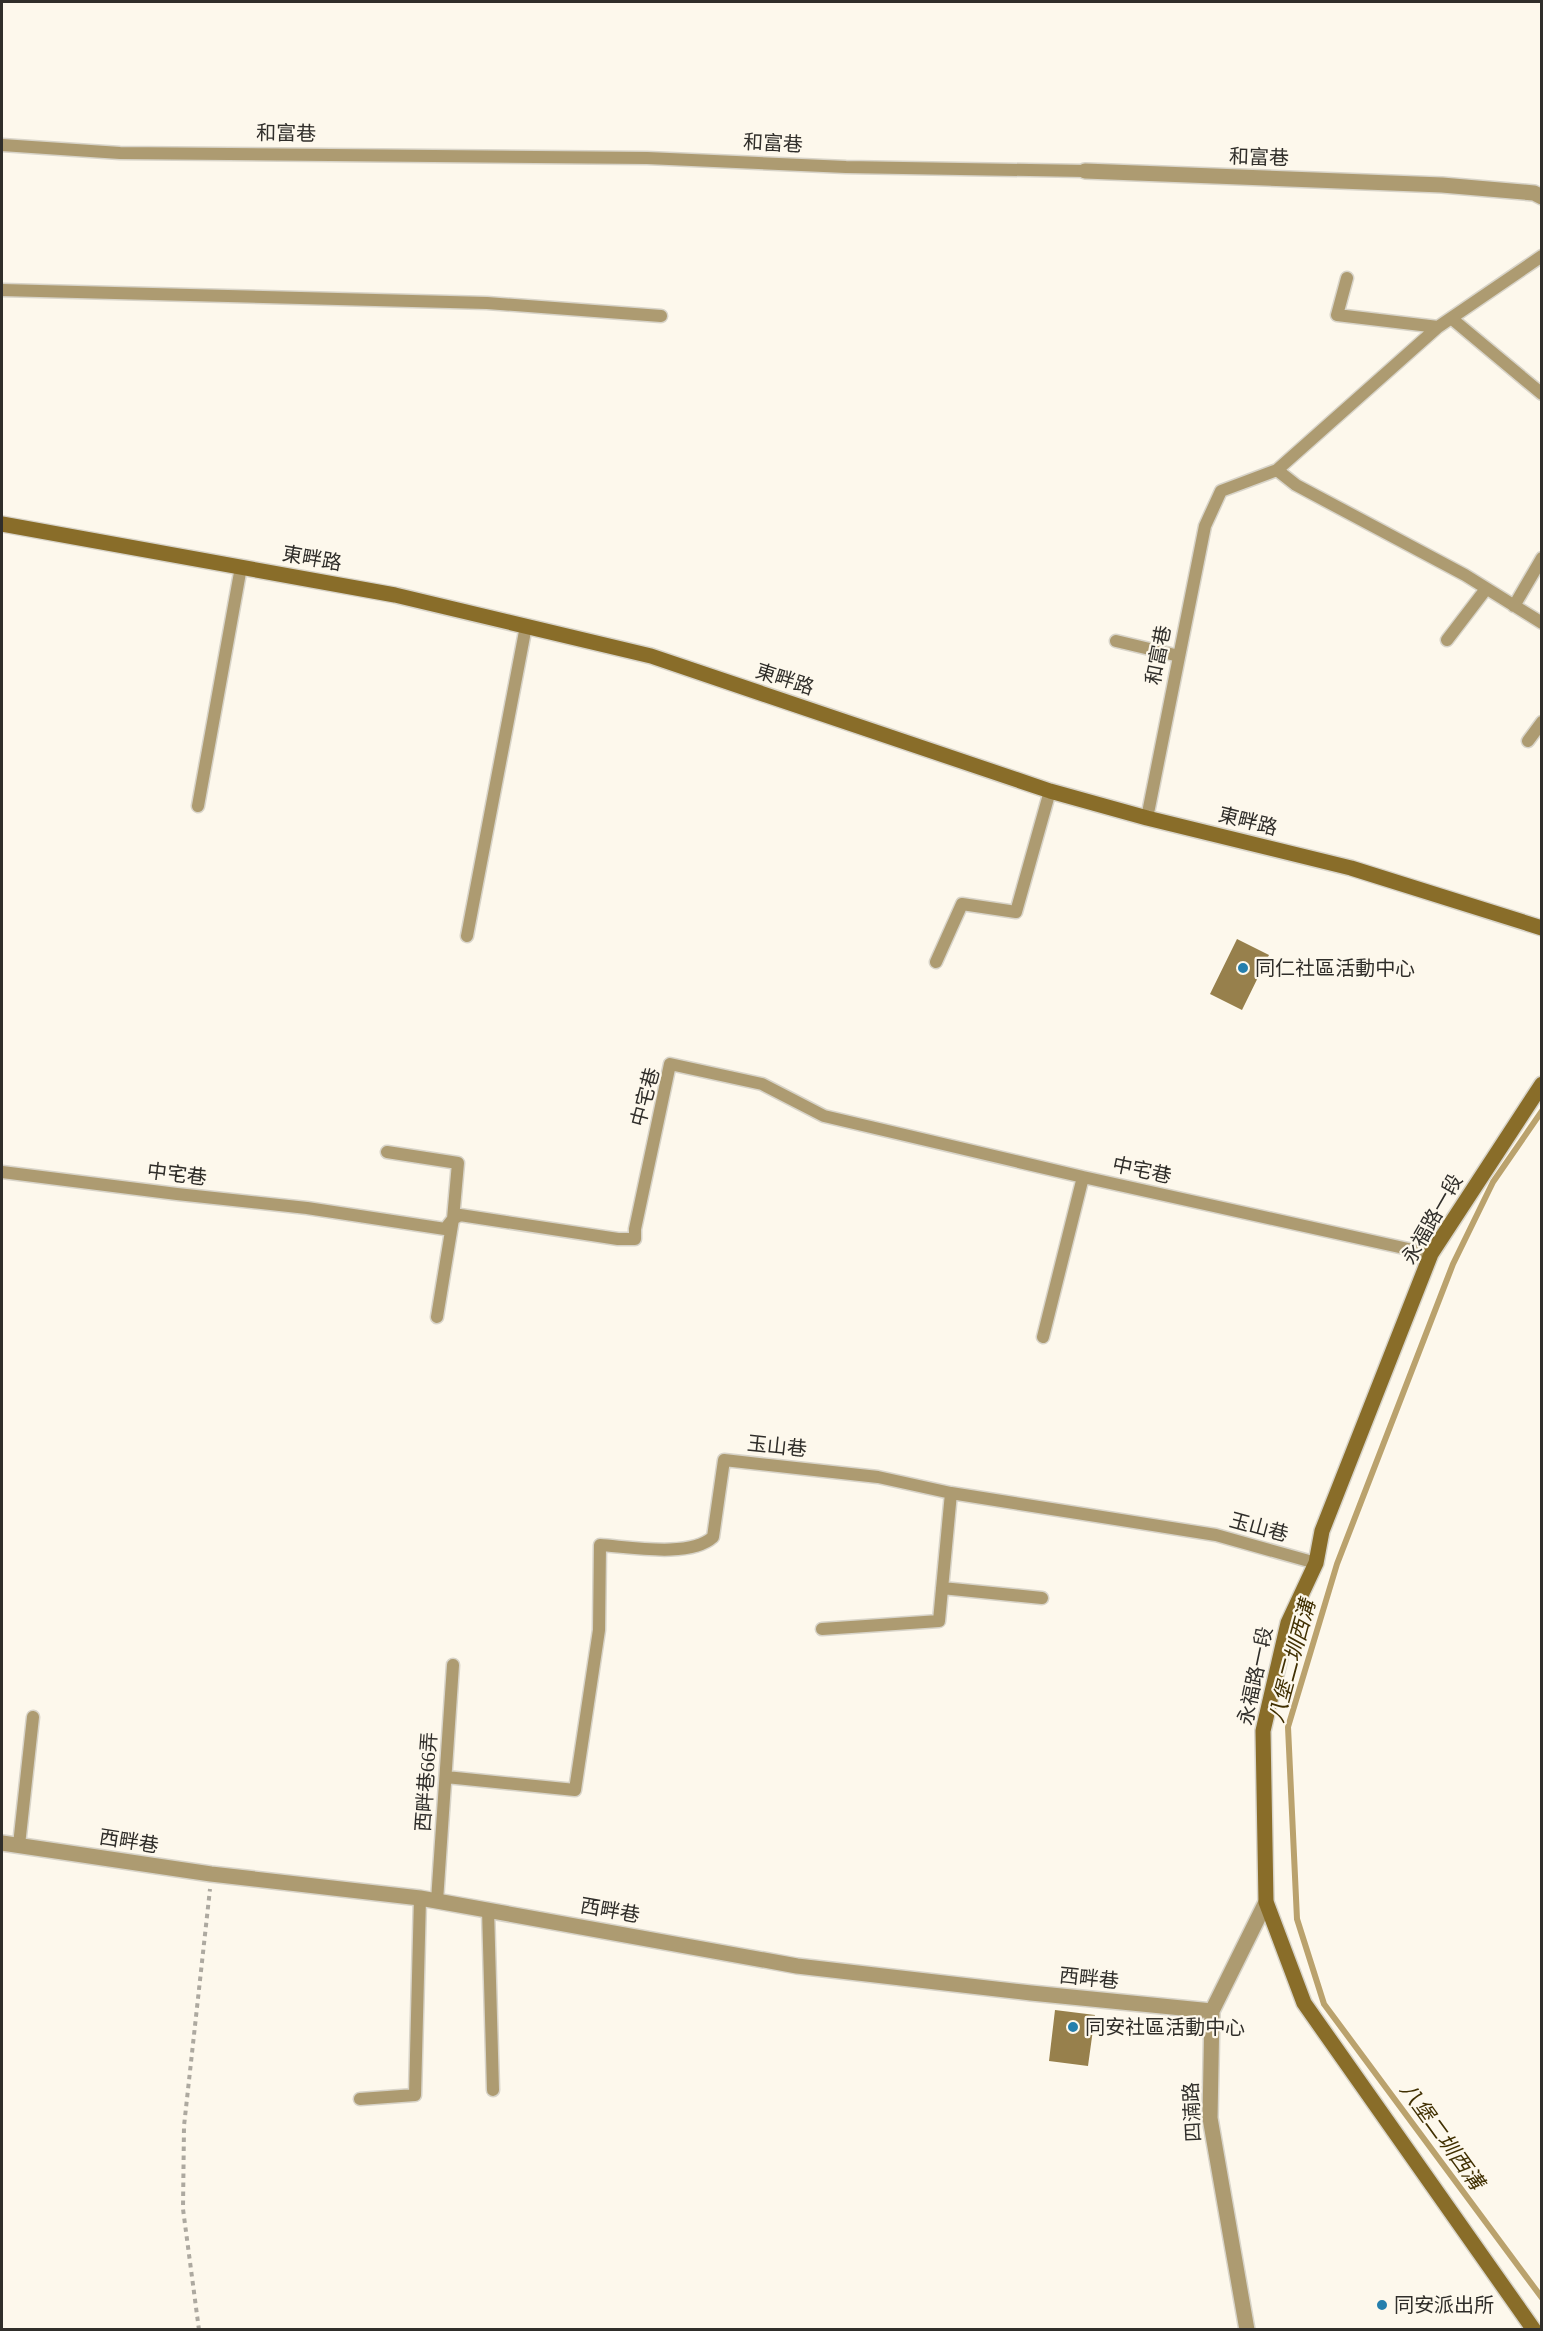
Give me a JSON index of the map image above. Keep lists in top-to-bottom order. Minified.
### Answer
{"streets":{"street":["和富巷","東畔路","永福路一段","西畔巷","四湳路"],"lane":["中宅巷","玉山巷","西畔巷66弄"]},"crossings":[["和富巷","東畔路"],["中宅巷","永福路一段"],["永福路一段","玉山巷"],["永福路一段","四湳路"],["玉山巷","西畔巷66弄"],["西畔巷66弄","西畔巷"],["西畔巷","四湳路"]],"water":["八堡二圳西溝"],"places":["同仁社區活動中心","同安社區活動中心","同安派出所"]}
